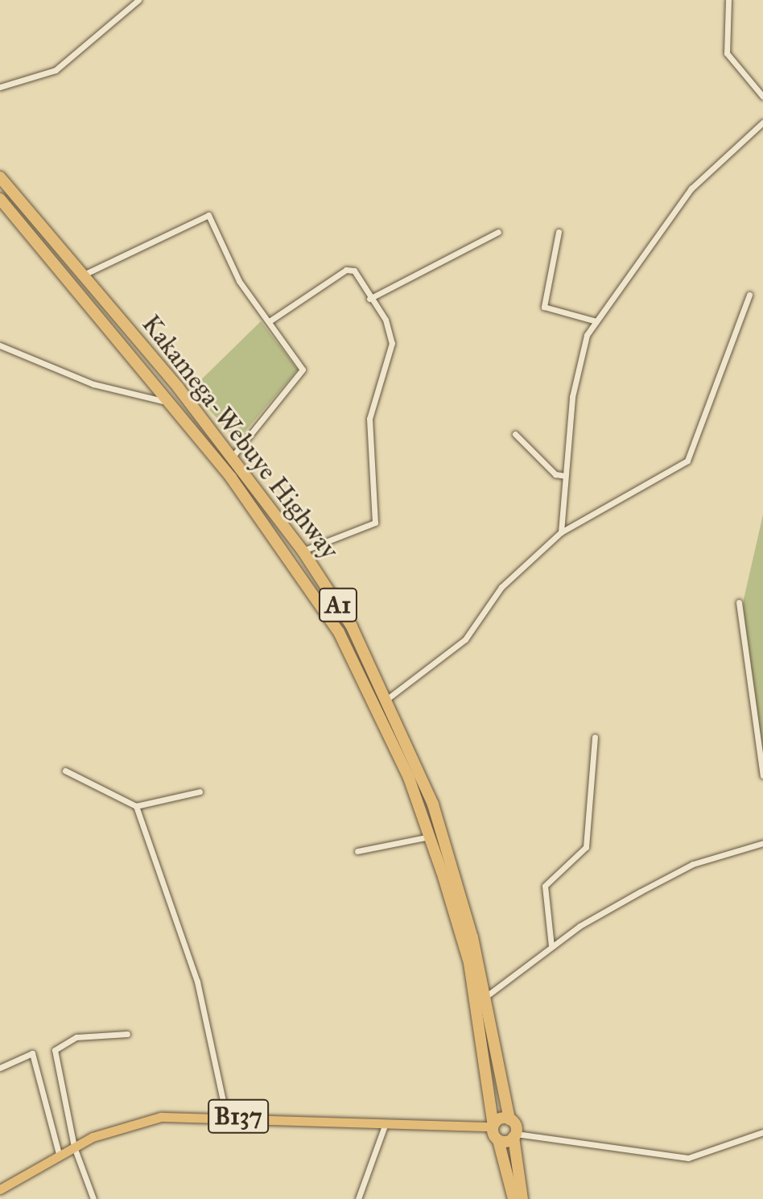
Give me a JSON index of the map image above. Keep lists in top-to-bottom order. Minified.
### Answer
{"streets":{"highway":["Kakamega-Webuye Highway","A1"],"main road":["B137"]},"crossings":[["Kakamega-Webuye Highway","A1"],["Kakamega-Webuye Highway","B137"],["A1","B137"]]}
